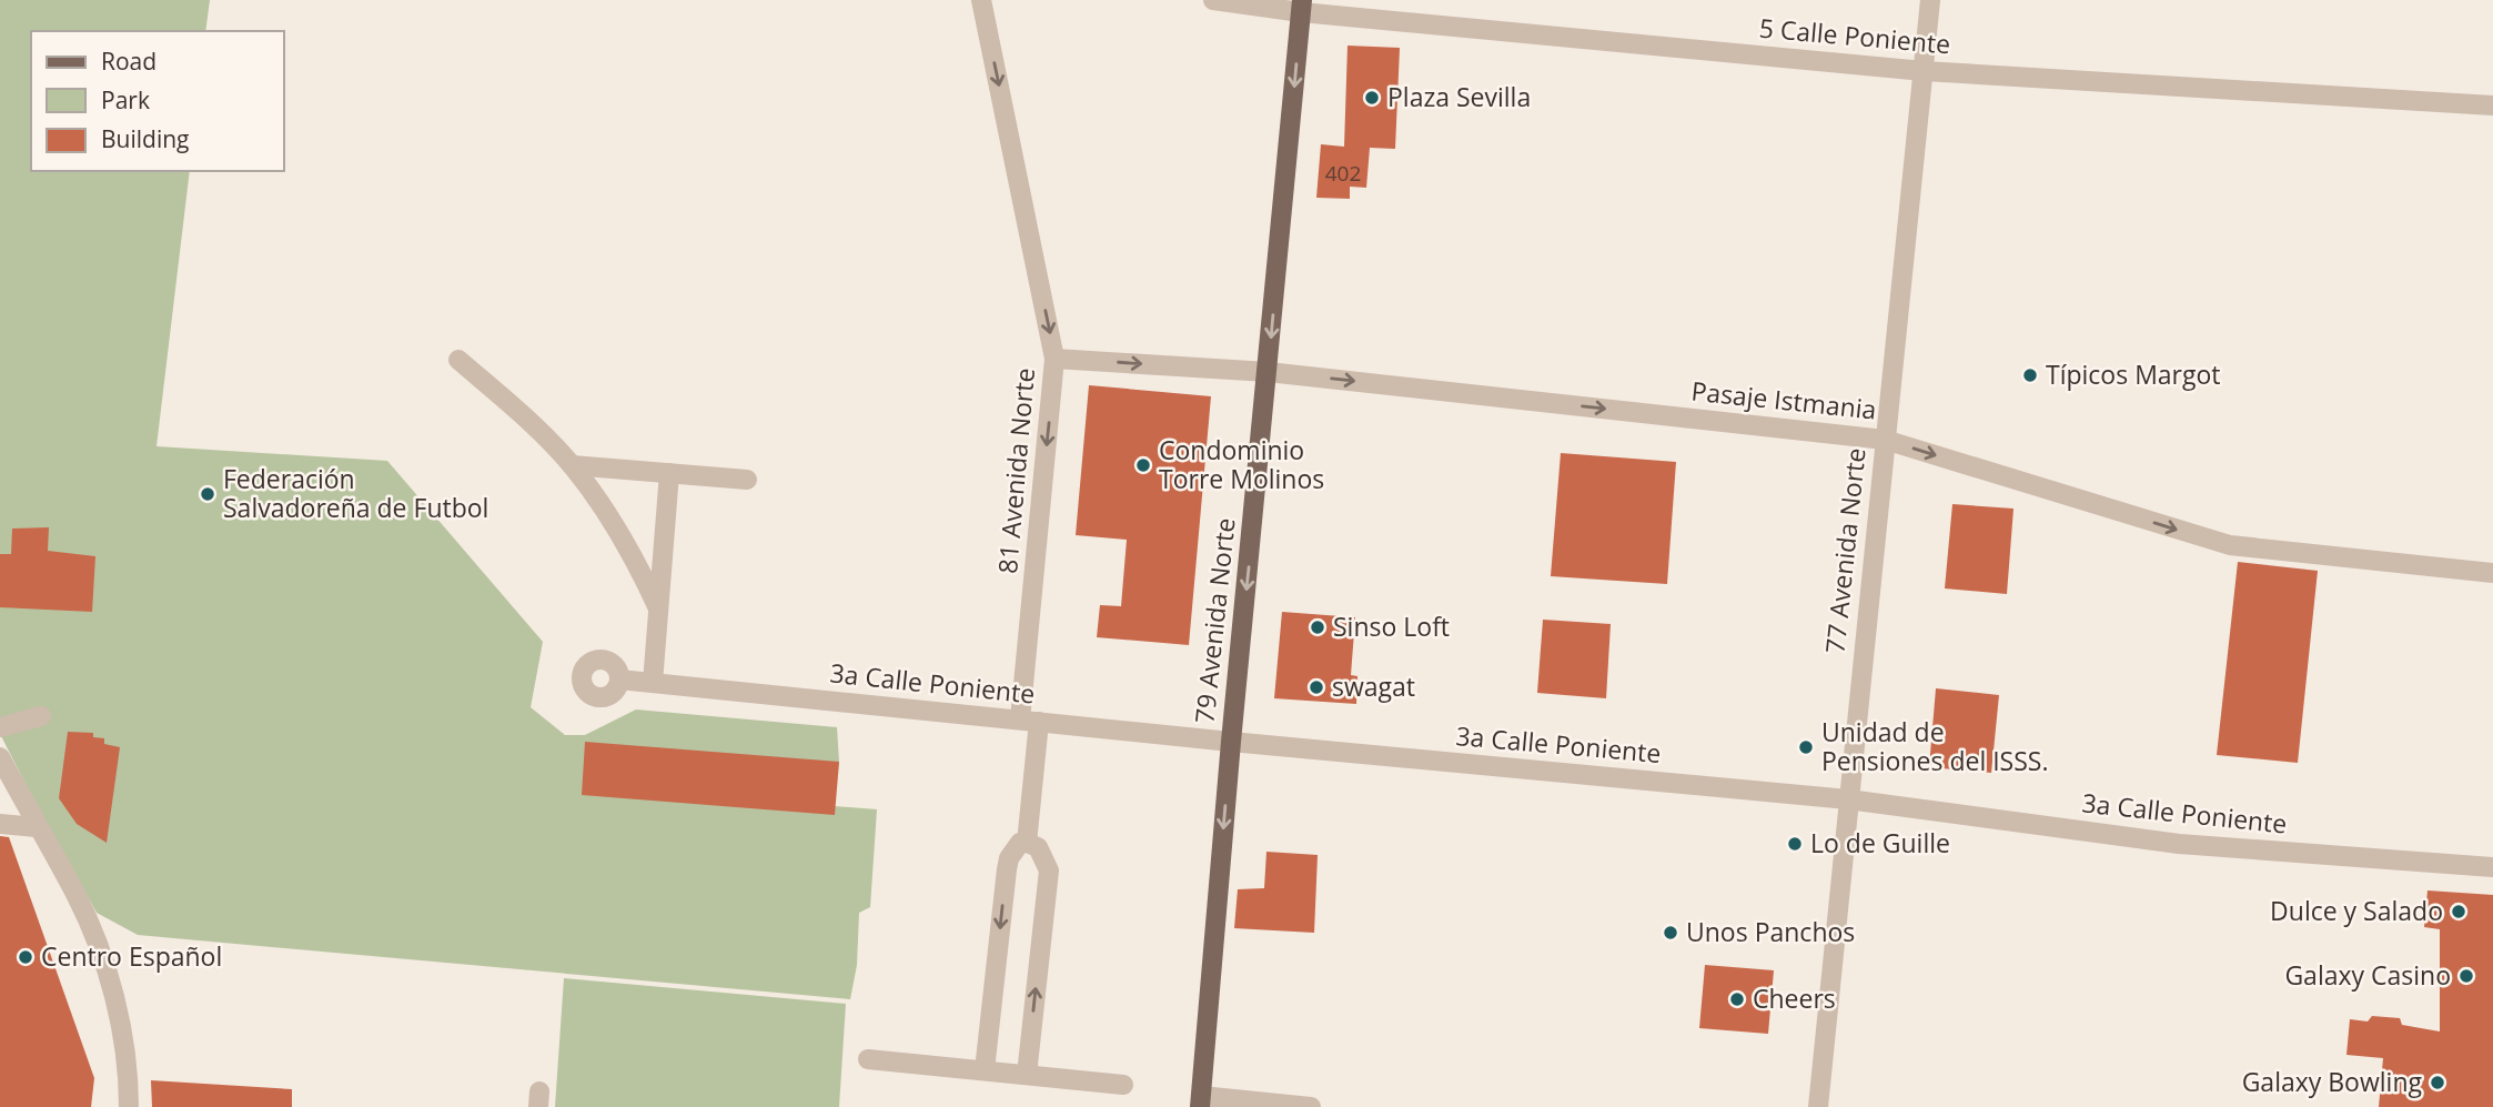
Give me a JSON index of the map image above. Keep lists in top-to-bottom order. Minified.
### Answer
{"streets":{"main road":["79 Avenida Norte"],"street":["5 Calle Poniente","Pasaje Istmania","81 Avenida Norte","77 Avenida Norte","3a Calle Poniente"]},"crossings":[["5 Calle Poniente","77 Avenida Norte"],["5 Calle Poniente","79 Avenida Norte"],["Pasaje Istmania","81 Avenida Norte"],["Pasaje Istmania","77 Avenida Norte"],["Pasaje Istmania","79 Avenida Norte"],["81 Avenida Norte","3a Calle Poniente"],["77 Avenida Norte","3a Calle Poniente"],["79 Avenida Norte","3a Calle Poniente"]],"one_way":["Pasaje Istmania","81 Avenida Norte","79 Avenida Norte"],"places":["Plaza Sevilla","Típicos Margot","Condominio Torre Molinos","Federación Salvadoreña de Futbol","Sinso Loft","swagat","Unidad de Pensiones del ISSS.","Lo de Guille","Dulce y Salado","Unos Panchos","Centro Español","Galaxy Casino","Cheers","Galaxy Bowling"],"house_numbers":["402"],"legend":["Road","Park","Building"]}
